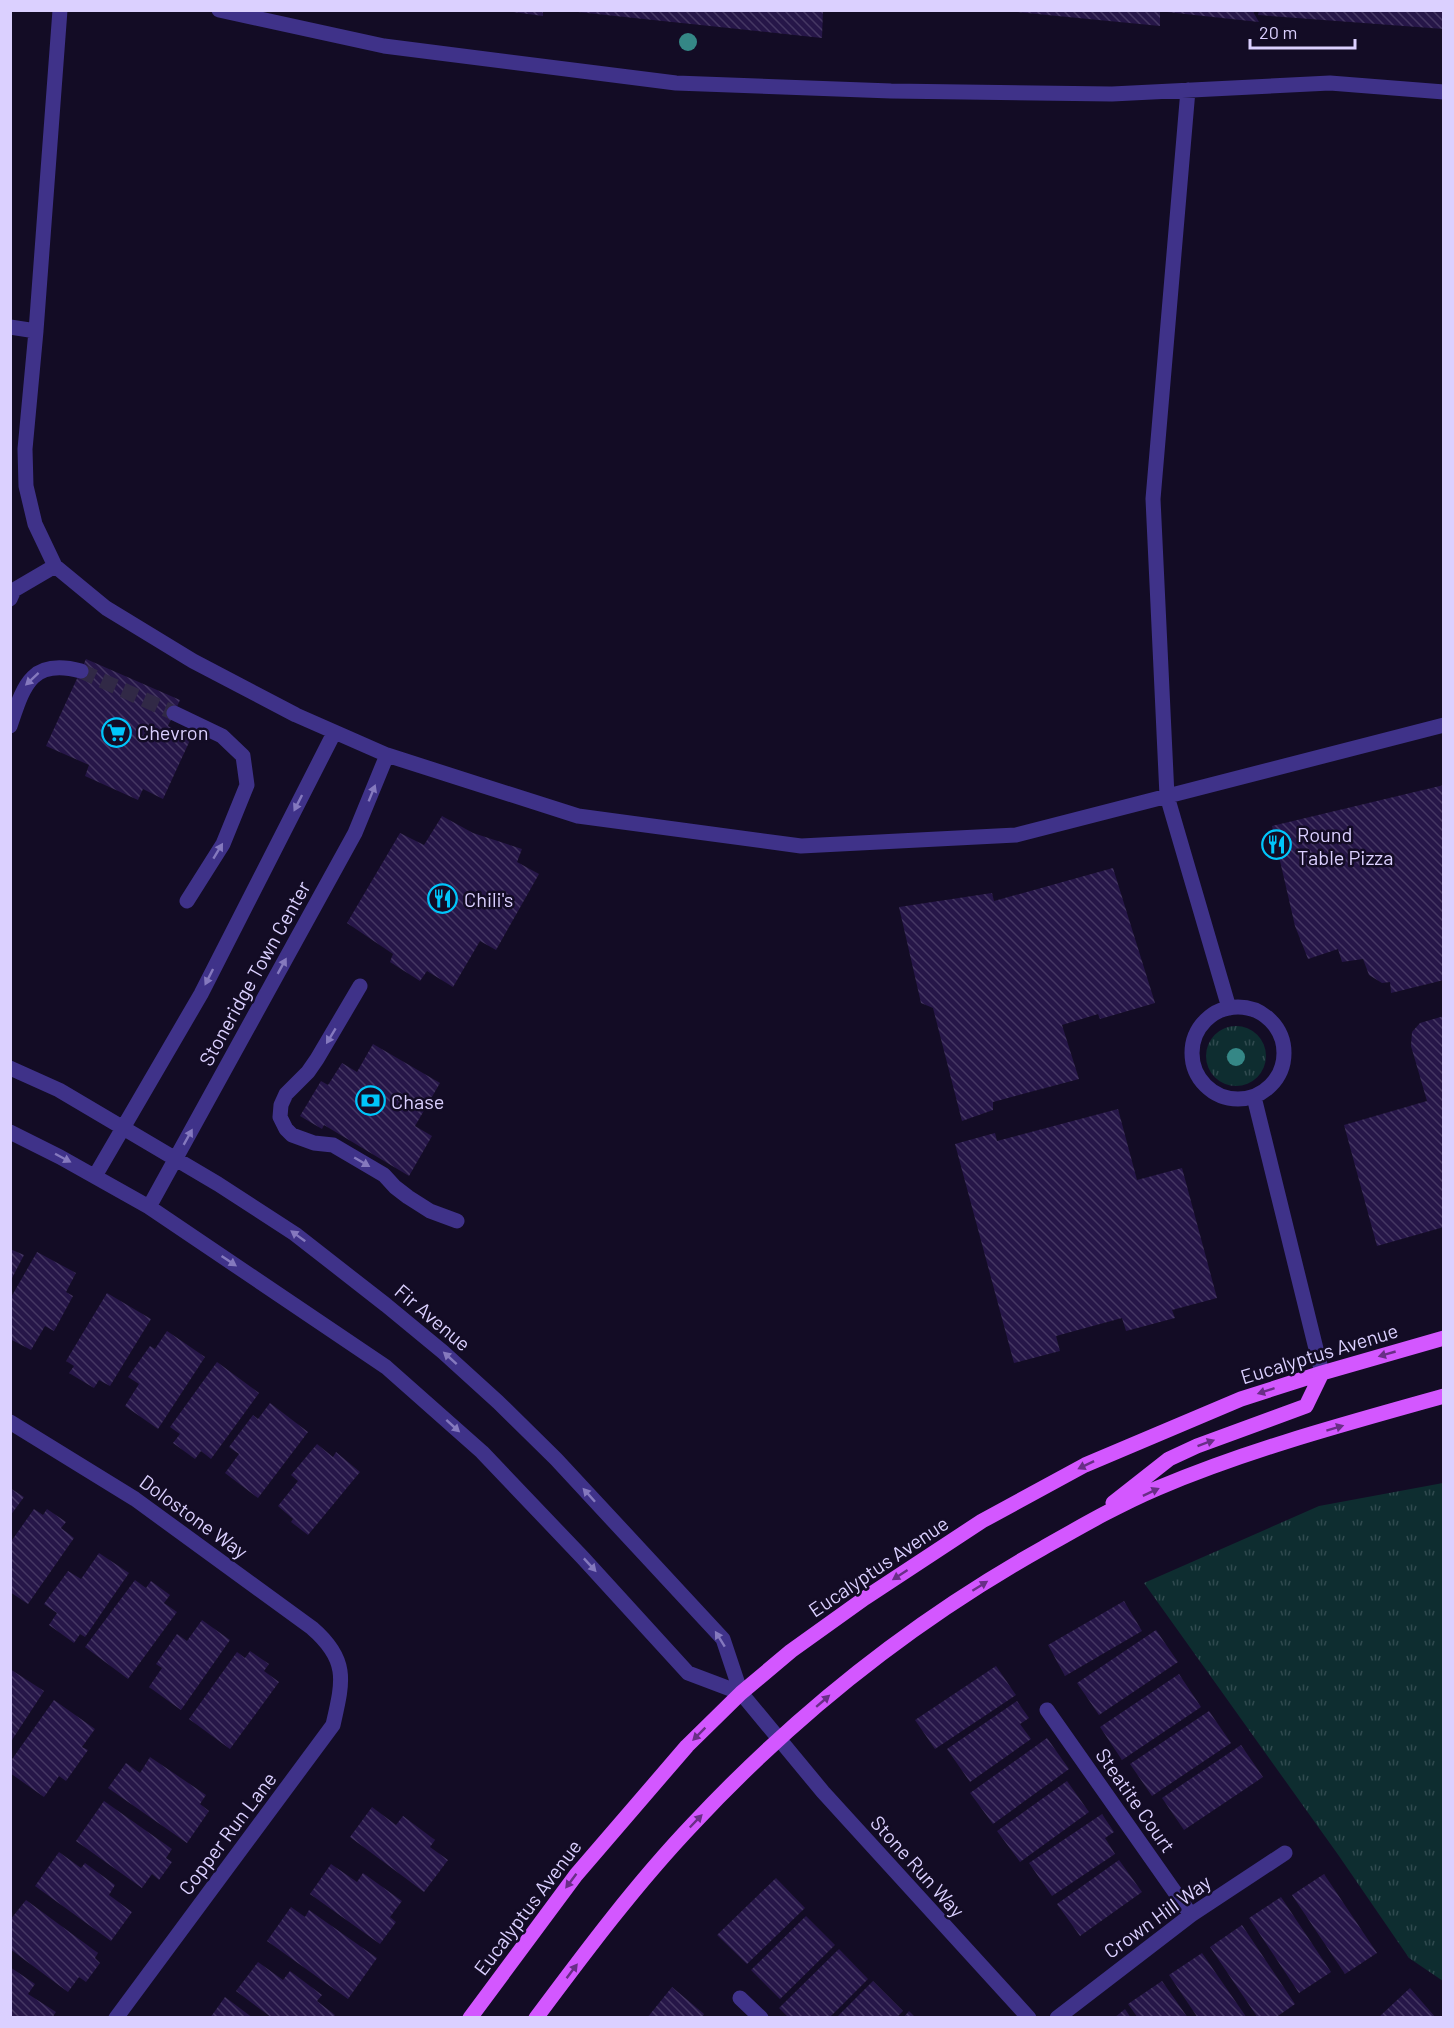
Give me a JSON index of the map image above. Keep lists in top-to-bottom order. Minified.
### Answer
{"streets":{"main road":["Eucalyptus Avenue"],"street":["Stoneridge Town Center","Fir Avenue","Dolostone Way","Steatite Court","Copper Run Lane","Stone Run Way","Crown Hill Way"]},"crossings":[["Stoneridge Town Center","Fir Avenue"],["Fir Avenue","Eucalyptus Avenue"],["Fir Avenue","Stone Run Way"],["Dolostone Way","Copper Run Lane"],["Steatite Court","Crown Hill Way"]],"places":{"supermarket":["Chevron"],"restaurant":["Round Table Pizza","Chili's"],"bank":["Chase"]},"scale_bar":"20 m"}
